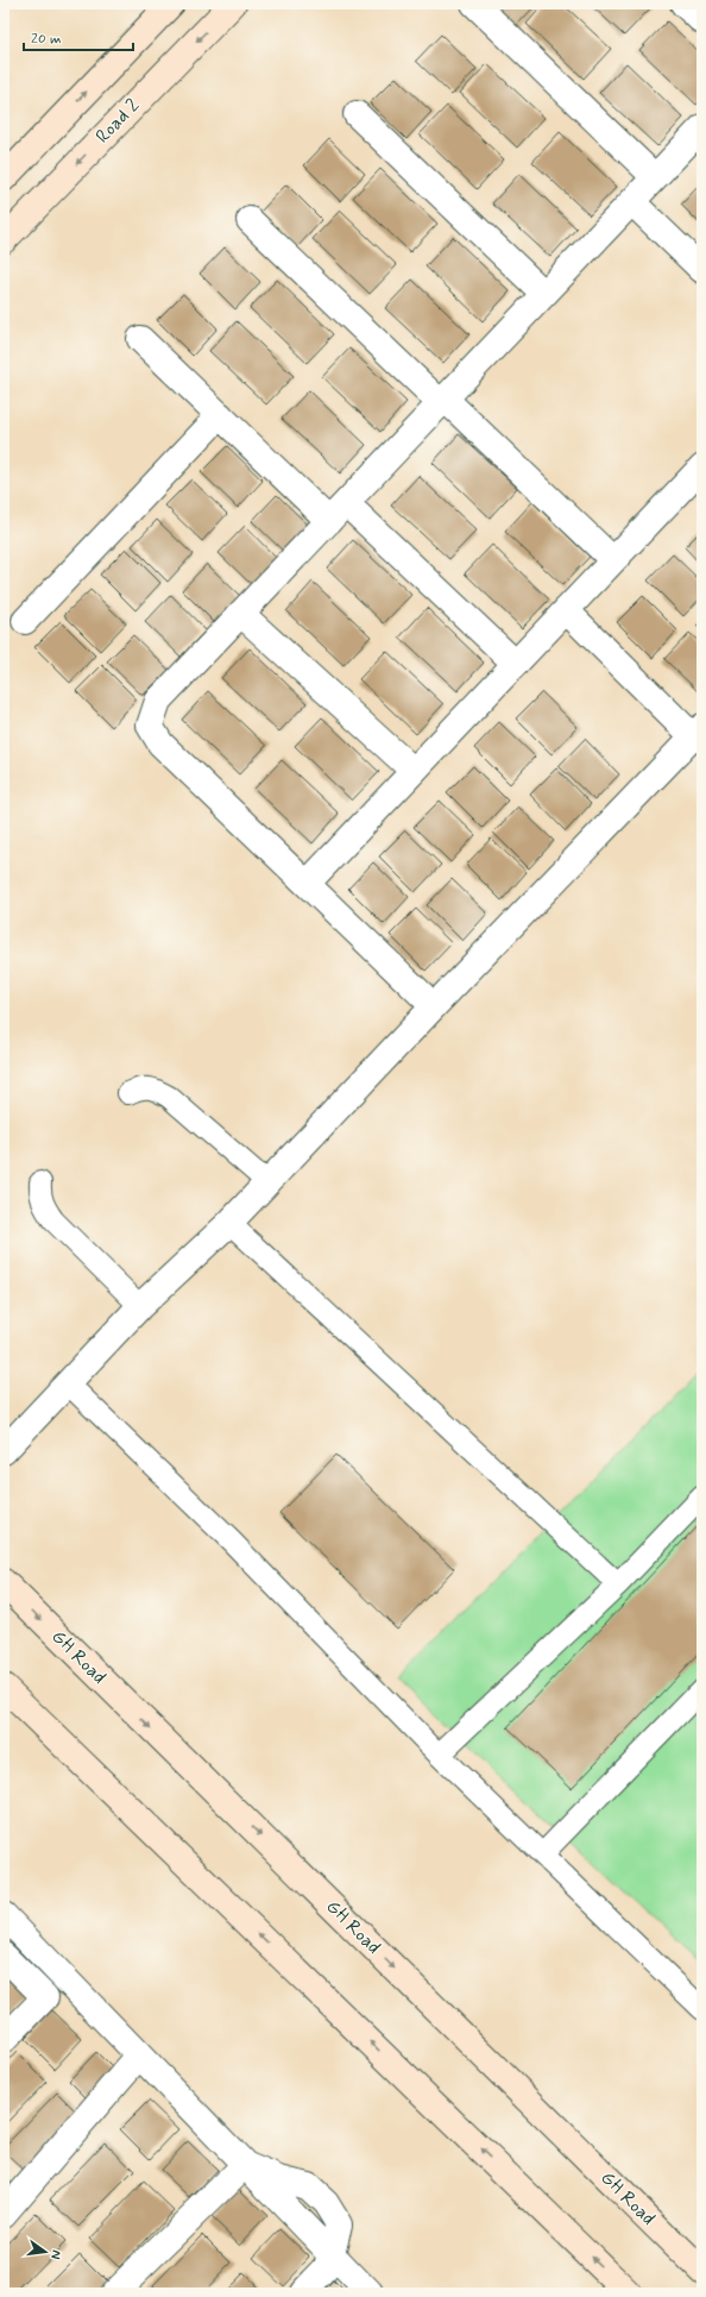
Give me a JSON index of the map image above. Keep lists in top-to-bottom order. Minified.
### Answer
{"streets":{"main road":["Road 2","GH Road"]},"scale_bar":"20 m","north":"right"}
